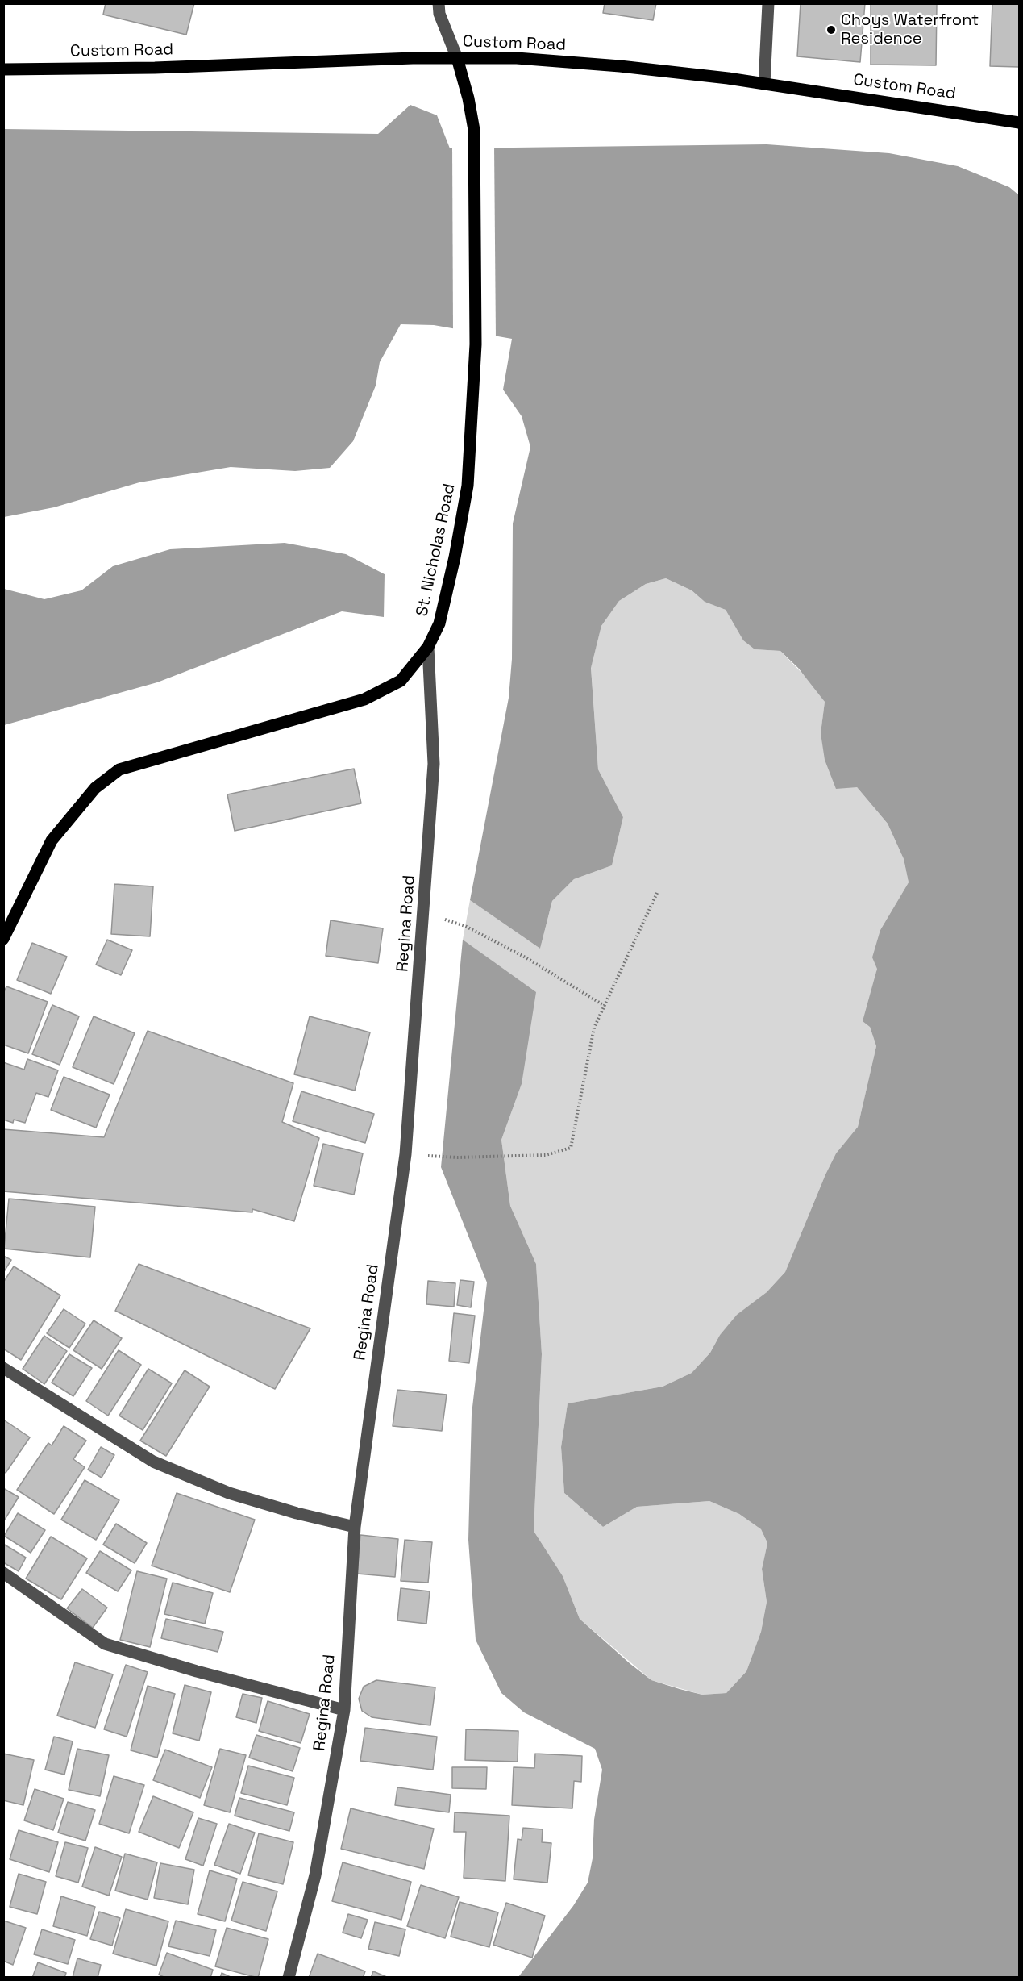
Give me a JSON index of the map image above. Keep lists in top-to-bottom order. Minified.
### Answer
{"streets":{"main road":["Custom Road","St. Nicholas Road"],"street":["Regina Road"]},"crossings":[["Custom Road","St. Nicholas Road"],["St. Nicholas Road","Regina Road"]],"places":["Choys Waterfront Residence"]}
